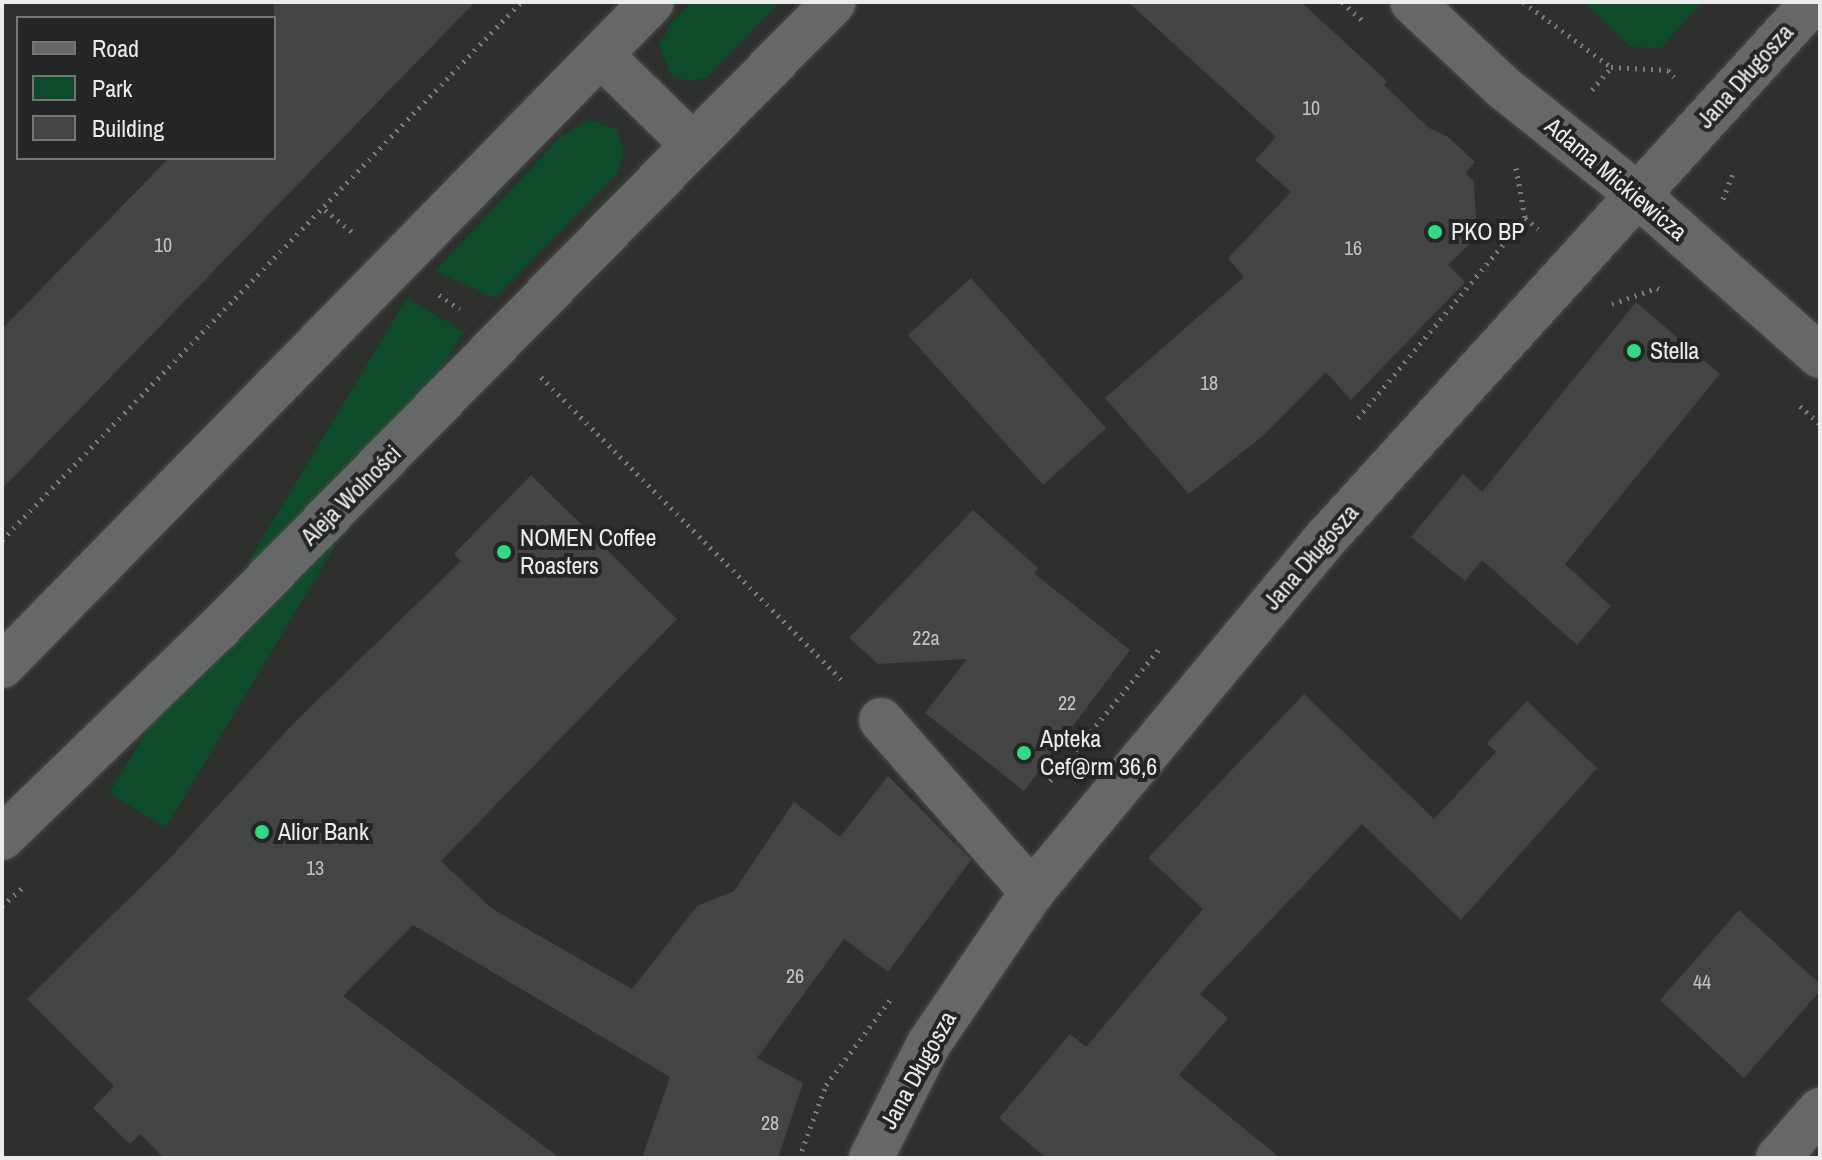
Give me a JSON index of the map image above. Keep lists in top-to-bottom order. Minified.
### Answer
{"streets":{"street":["Jana Długosza","Adama Mickiewicza","Aleja Wolności"]},"crossings":[["Jana Długosza","Adama Mickiewicza"]],"places":["PKO BP","Stella","NOMEN Coffee Roasters","Apteka Cef@rm 36,6","Alior Bank"],"house_numbers":["10","10","16","18","22a","22","13","26","44","28"],"legend":["Road","Park","Building"]}
